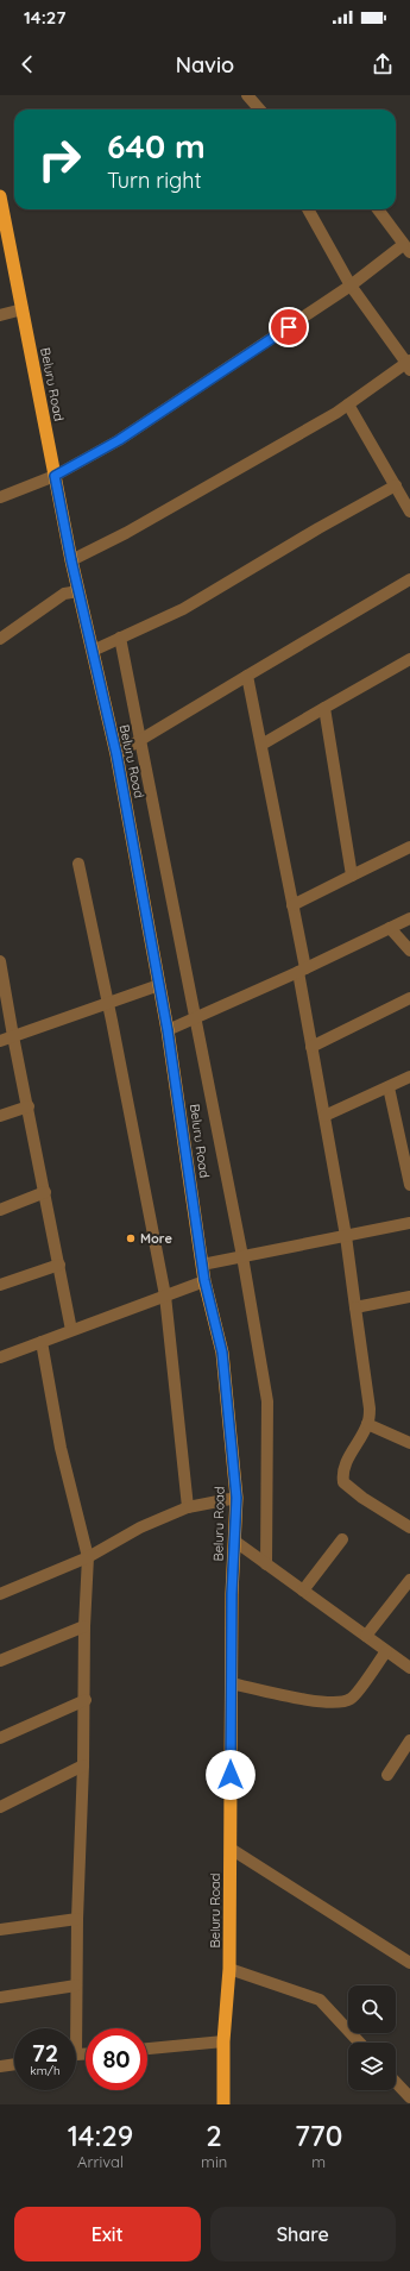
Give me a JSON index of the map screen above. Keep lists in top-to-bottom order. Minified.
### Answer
{"streets":{"highway":["Beluru Road"]},"places":["More"],"page":{"status":"14:27","header":"Navio","turn":["640 m","Turn right"],"speed":"72 km/h","limit":"80","eta":["14:29","Arrival","2","min","770","m"],"buttons":["Exit","Share"]}}
